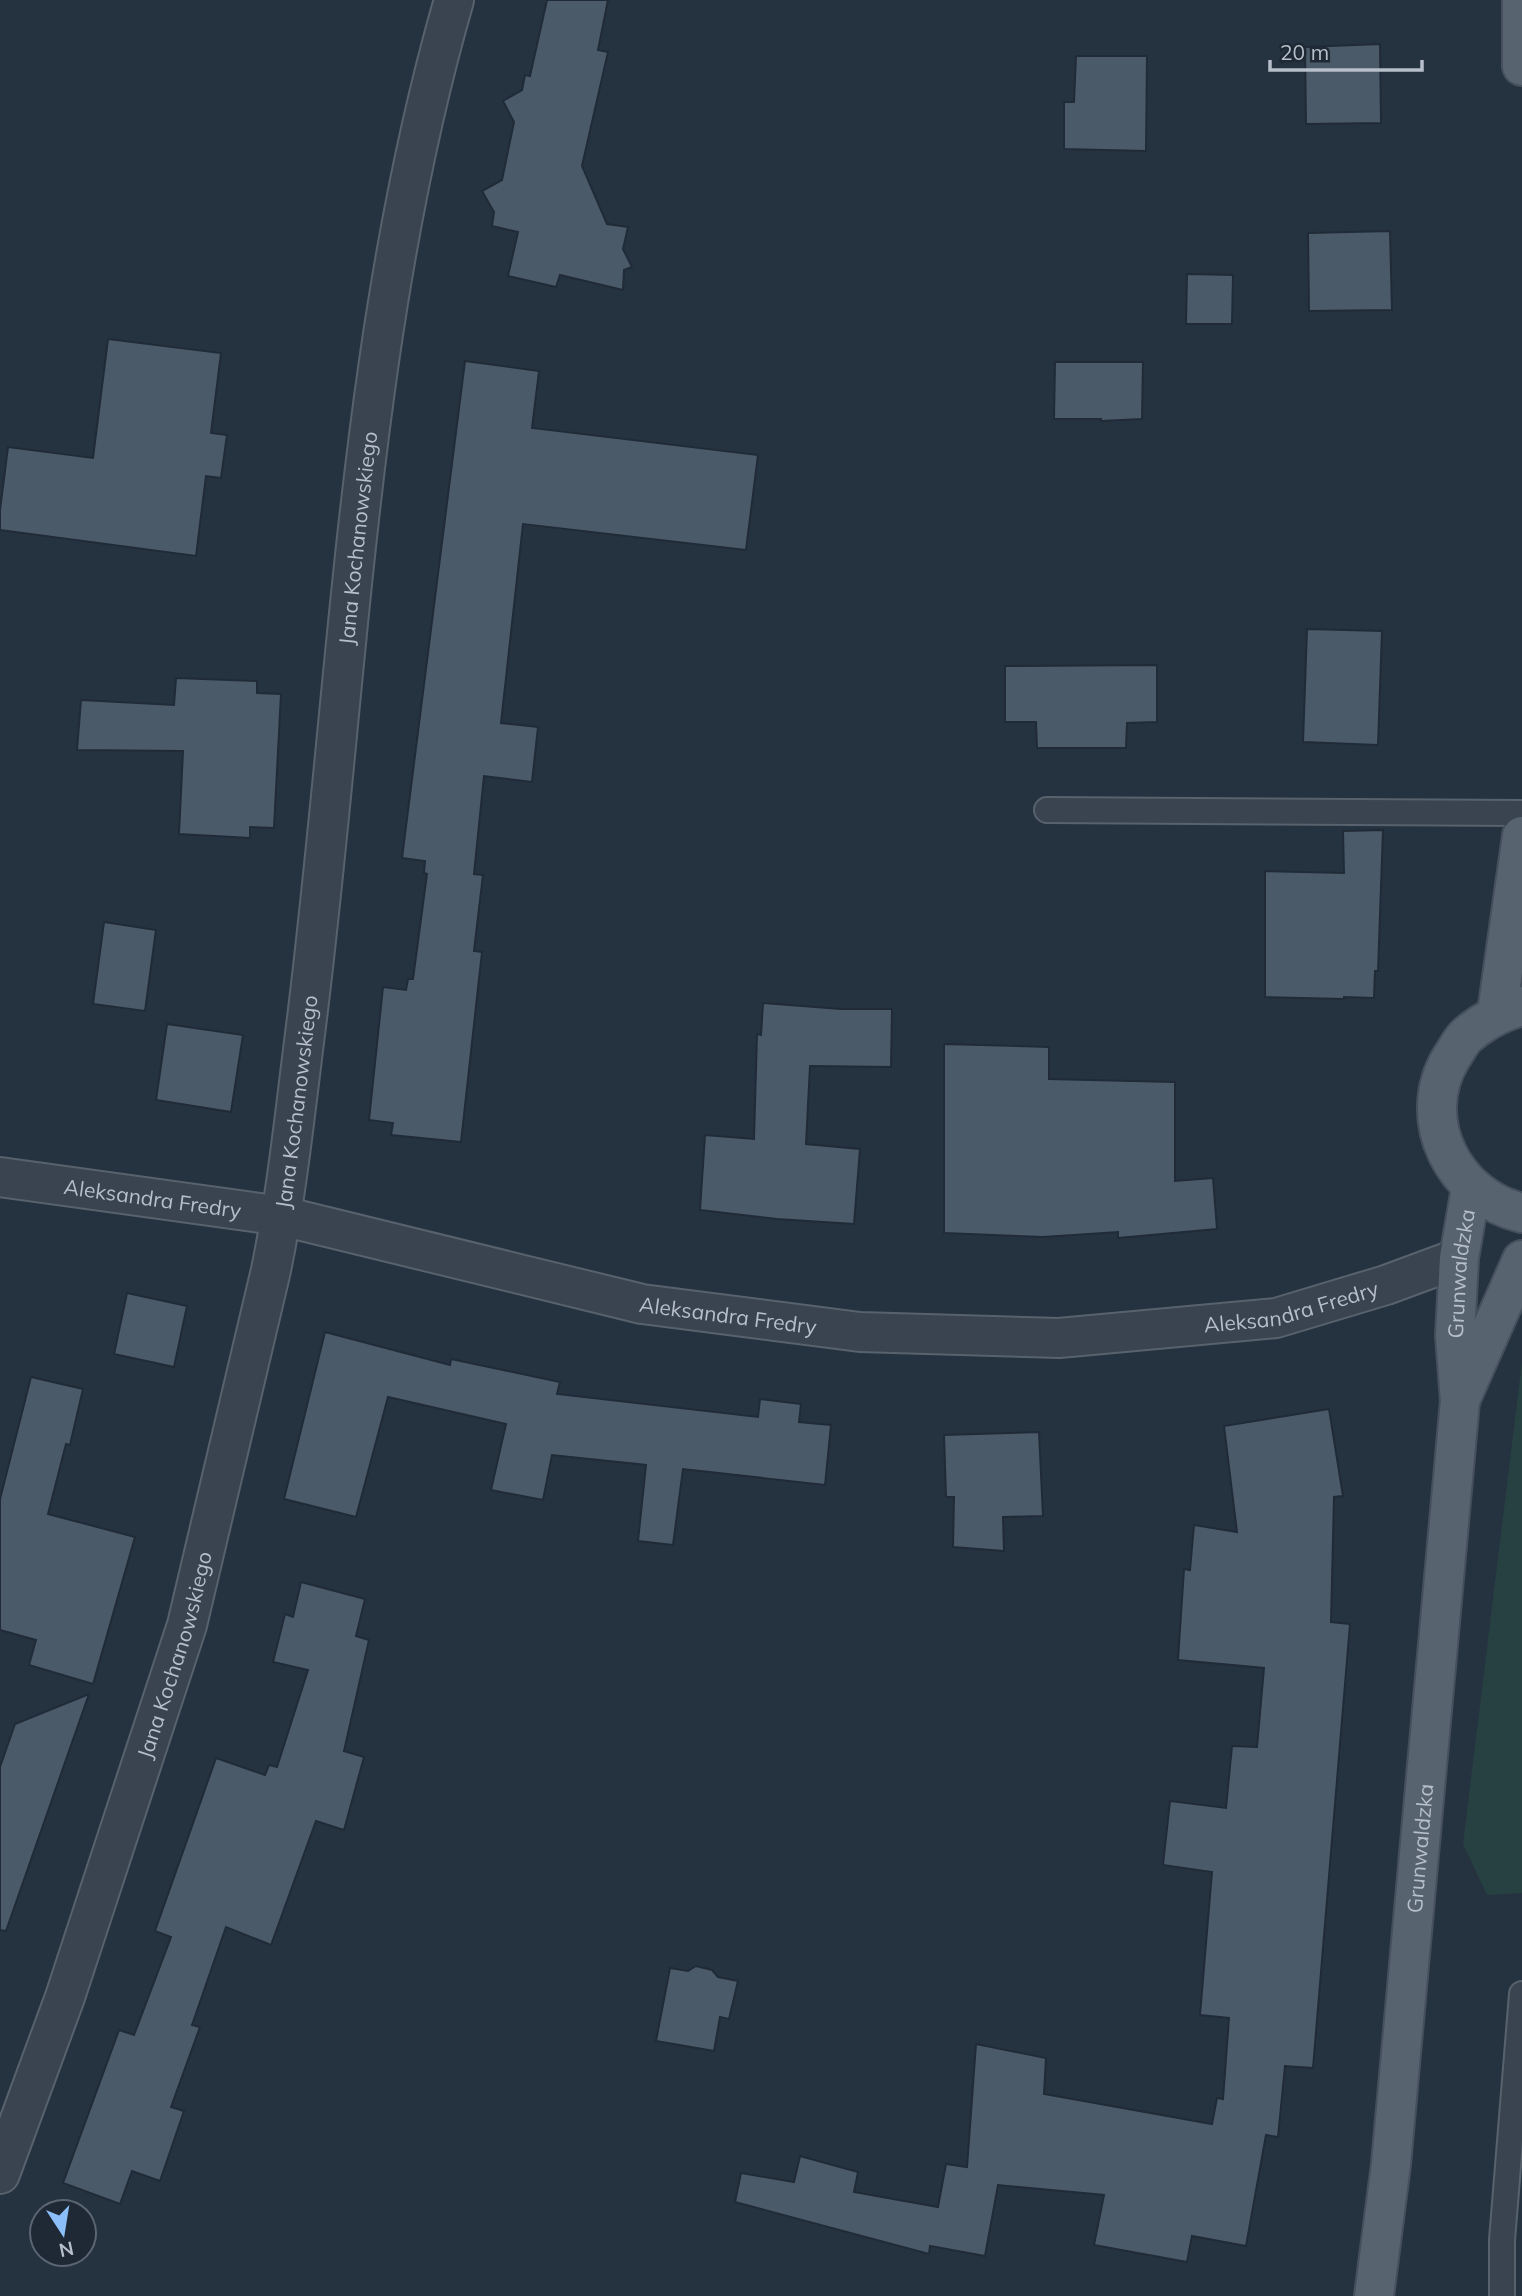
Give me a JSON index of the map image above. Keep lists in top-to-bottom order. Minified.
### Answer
{"streets":{"main road":["Grunwaldzka"],"street":["Jana Kochanowskiego","Aleksandra Fredry"]},"crossings":[["Jana Kochanowskiego","Aleksandra Fredry"],["Aleksandra Fredry","Grunwaldzka"]],"scale_bar":"20 m","north":"bottom"}
